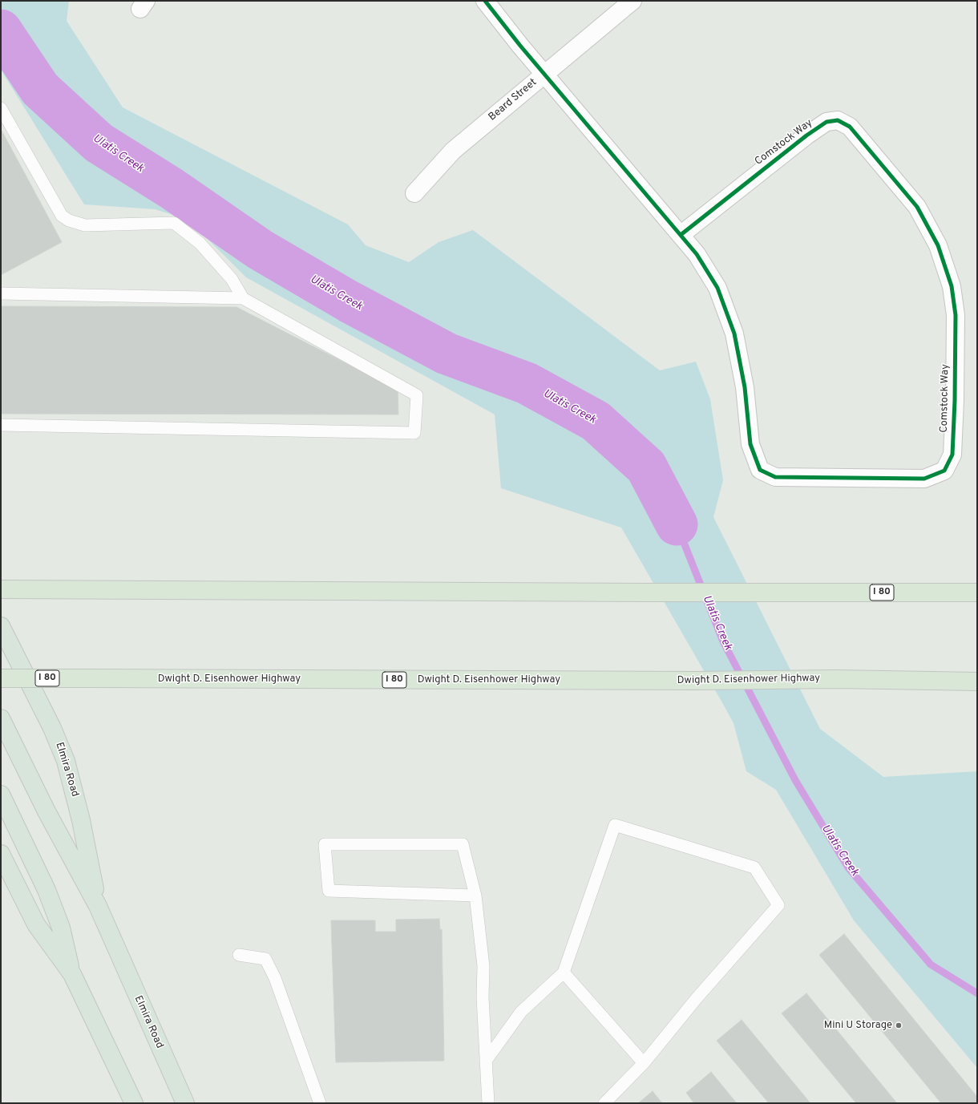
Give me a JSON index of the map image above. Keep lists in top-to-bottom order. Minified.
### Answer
{"streets":{"highway":["I 80","Dwight D. Eisenhower Highway"],"main road":["Elmira Road"],"street":["Beard Street","Comstock Way"]},"crossings":[["Beard Street","Comstock Way"]],"water":["Ulatis Creek"],"places":["Mini U Storage"]}
